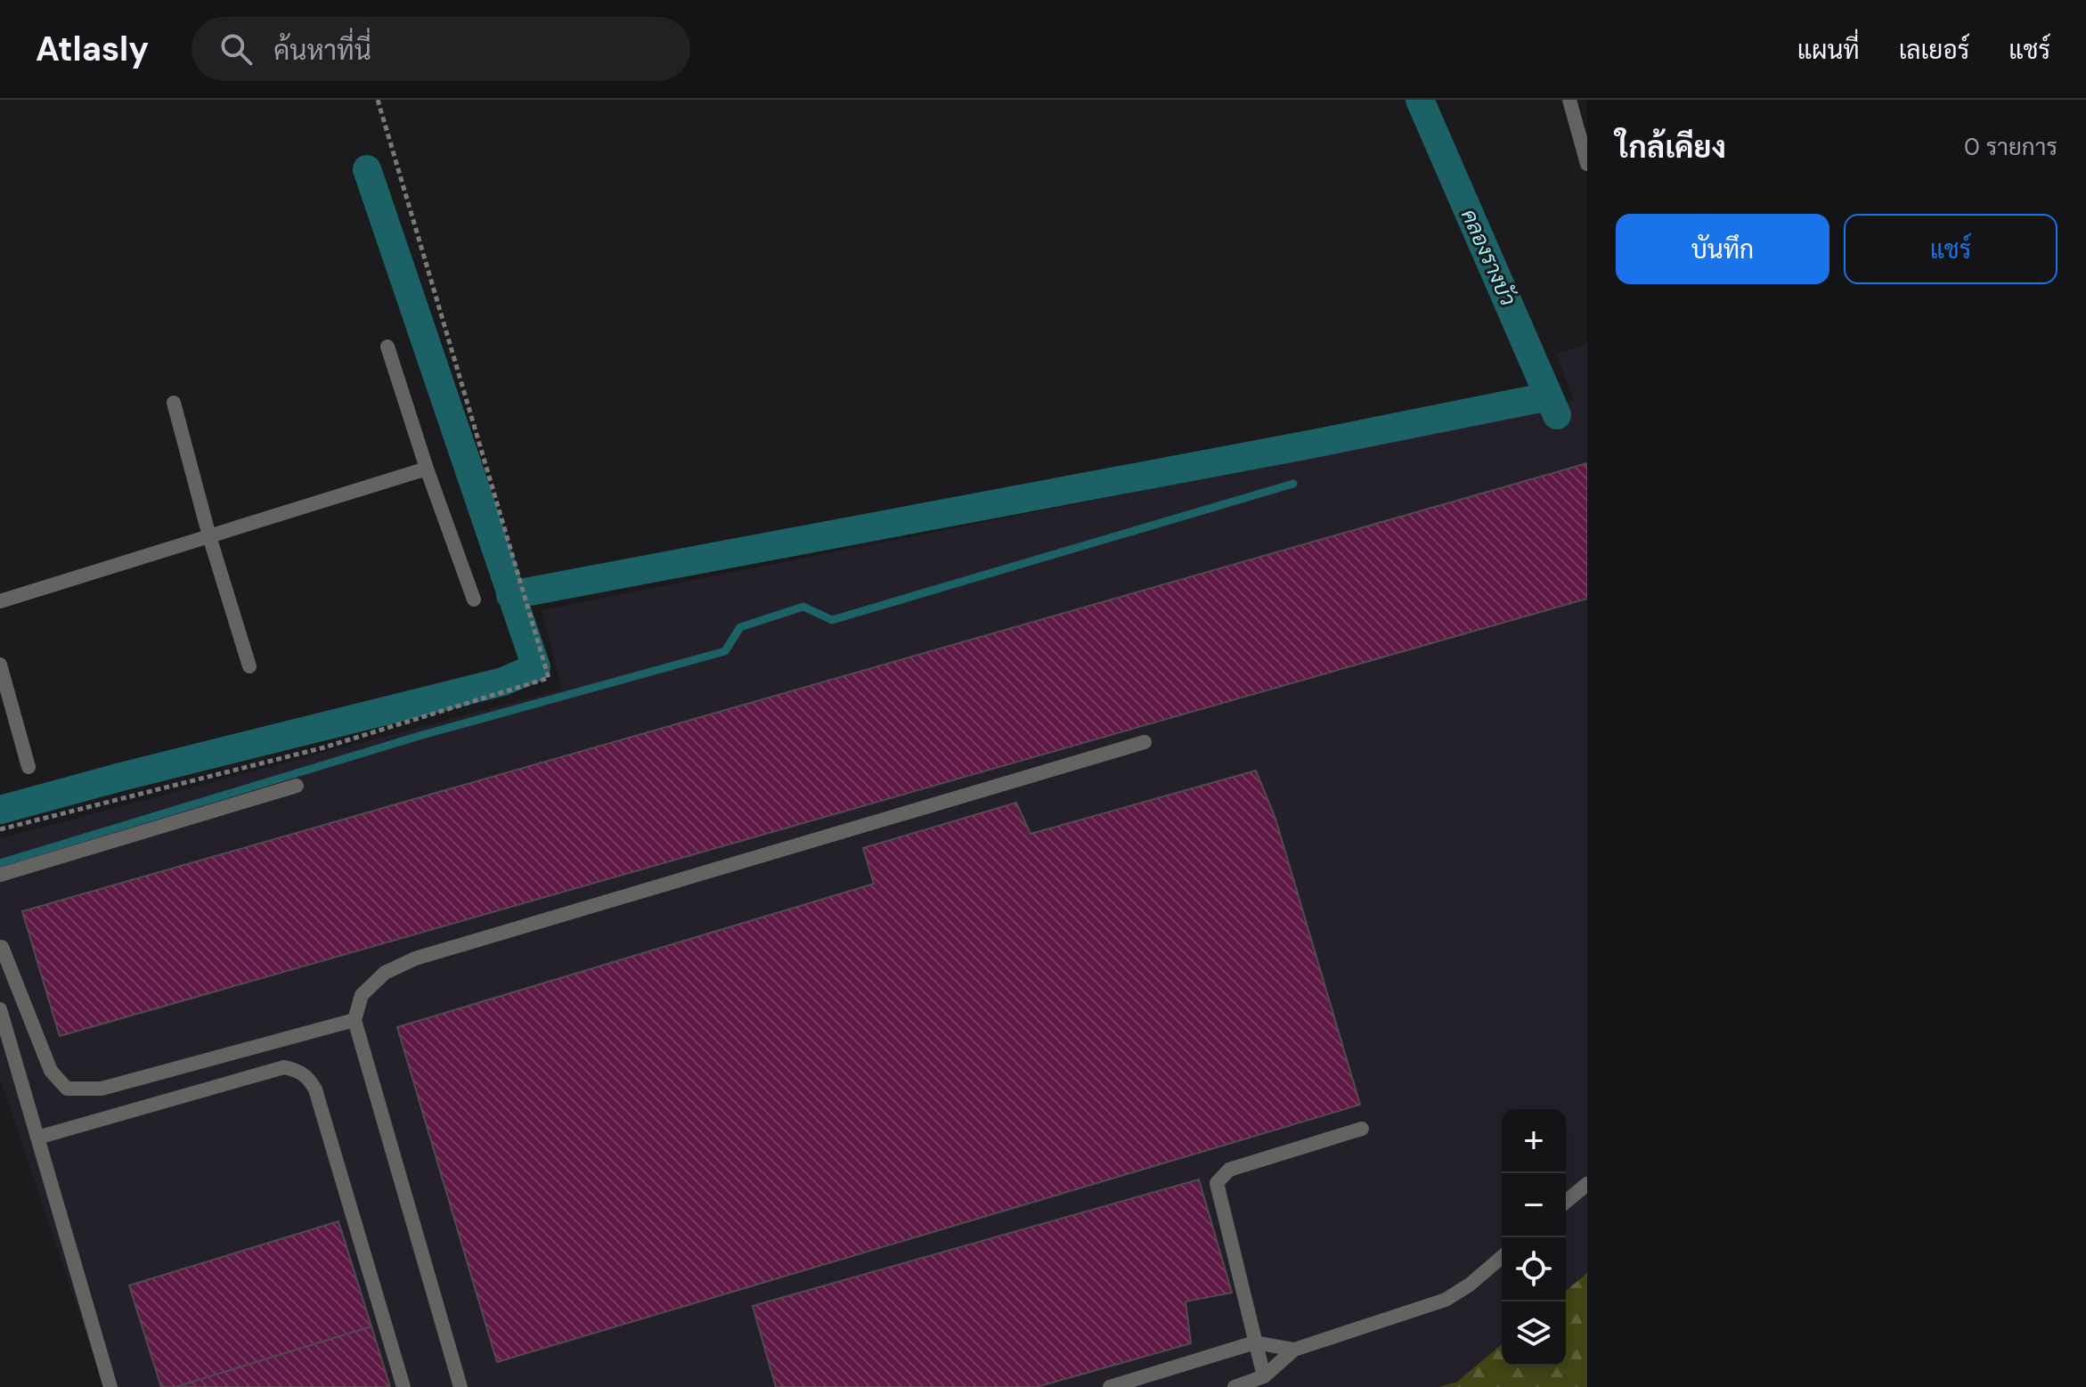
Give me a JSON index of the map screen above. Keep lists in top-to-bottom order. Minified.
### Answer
{"water":["คลองรางบัว"],"page":{"header":"Atlasly","search":"ค้นหาที่นี่","nav":["แผนที่","เลเยอร์","แชร์"],"heading":["ใกล้เคียง","0 รายการ"],"buttons":["บันทึก","แชร์"],"map_buttons":["+","−"]}}
